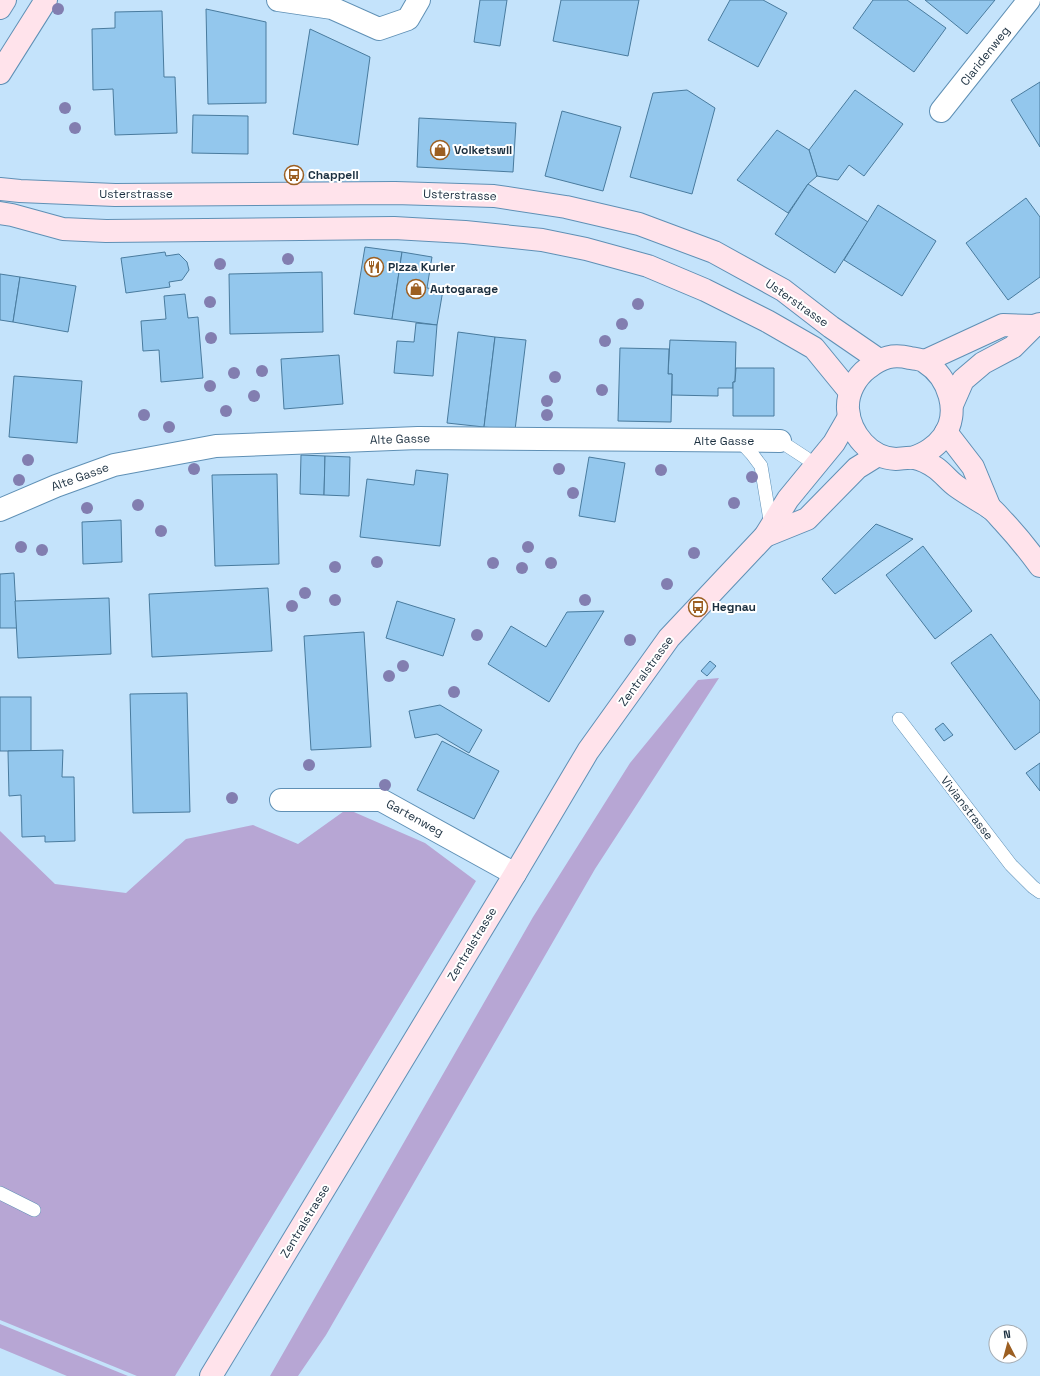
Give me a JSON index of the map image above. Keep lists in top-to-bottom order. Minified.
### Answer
{"streets":{"main road":["Usterstrasse","Zentralstrasse"],"street":["Claridenweg","Alte Gasse","Gartenweg"],"lane":["Vivianstrasse"]},"crossings":[["Usterstrasse","Zentralstrasse"],["Zentralstrasse","Gartenweg"]],"places":{"shop":["Volketswil","Autogarage"],"bus stop":["Chappeli","Hegnau"],"restaurant":["Pizza Kurier"]},"north":"top"}
